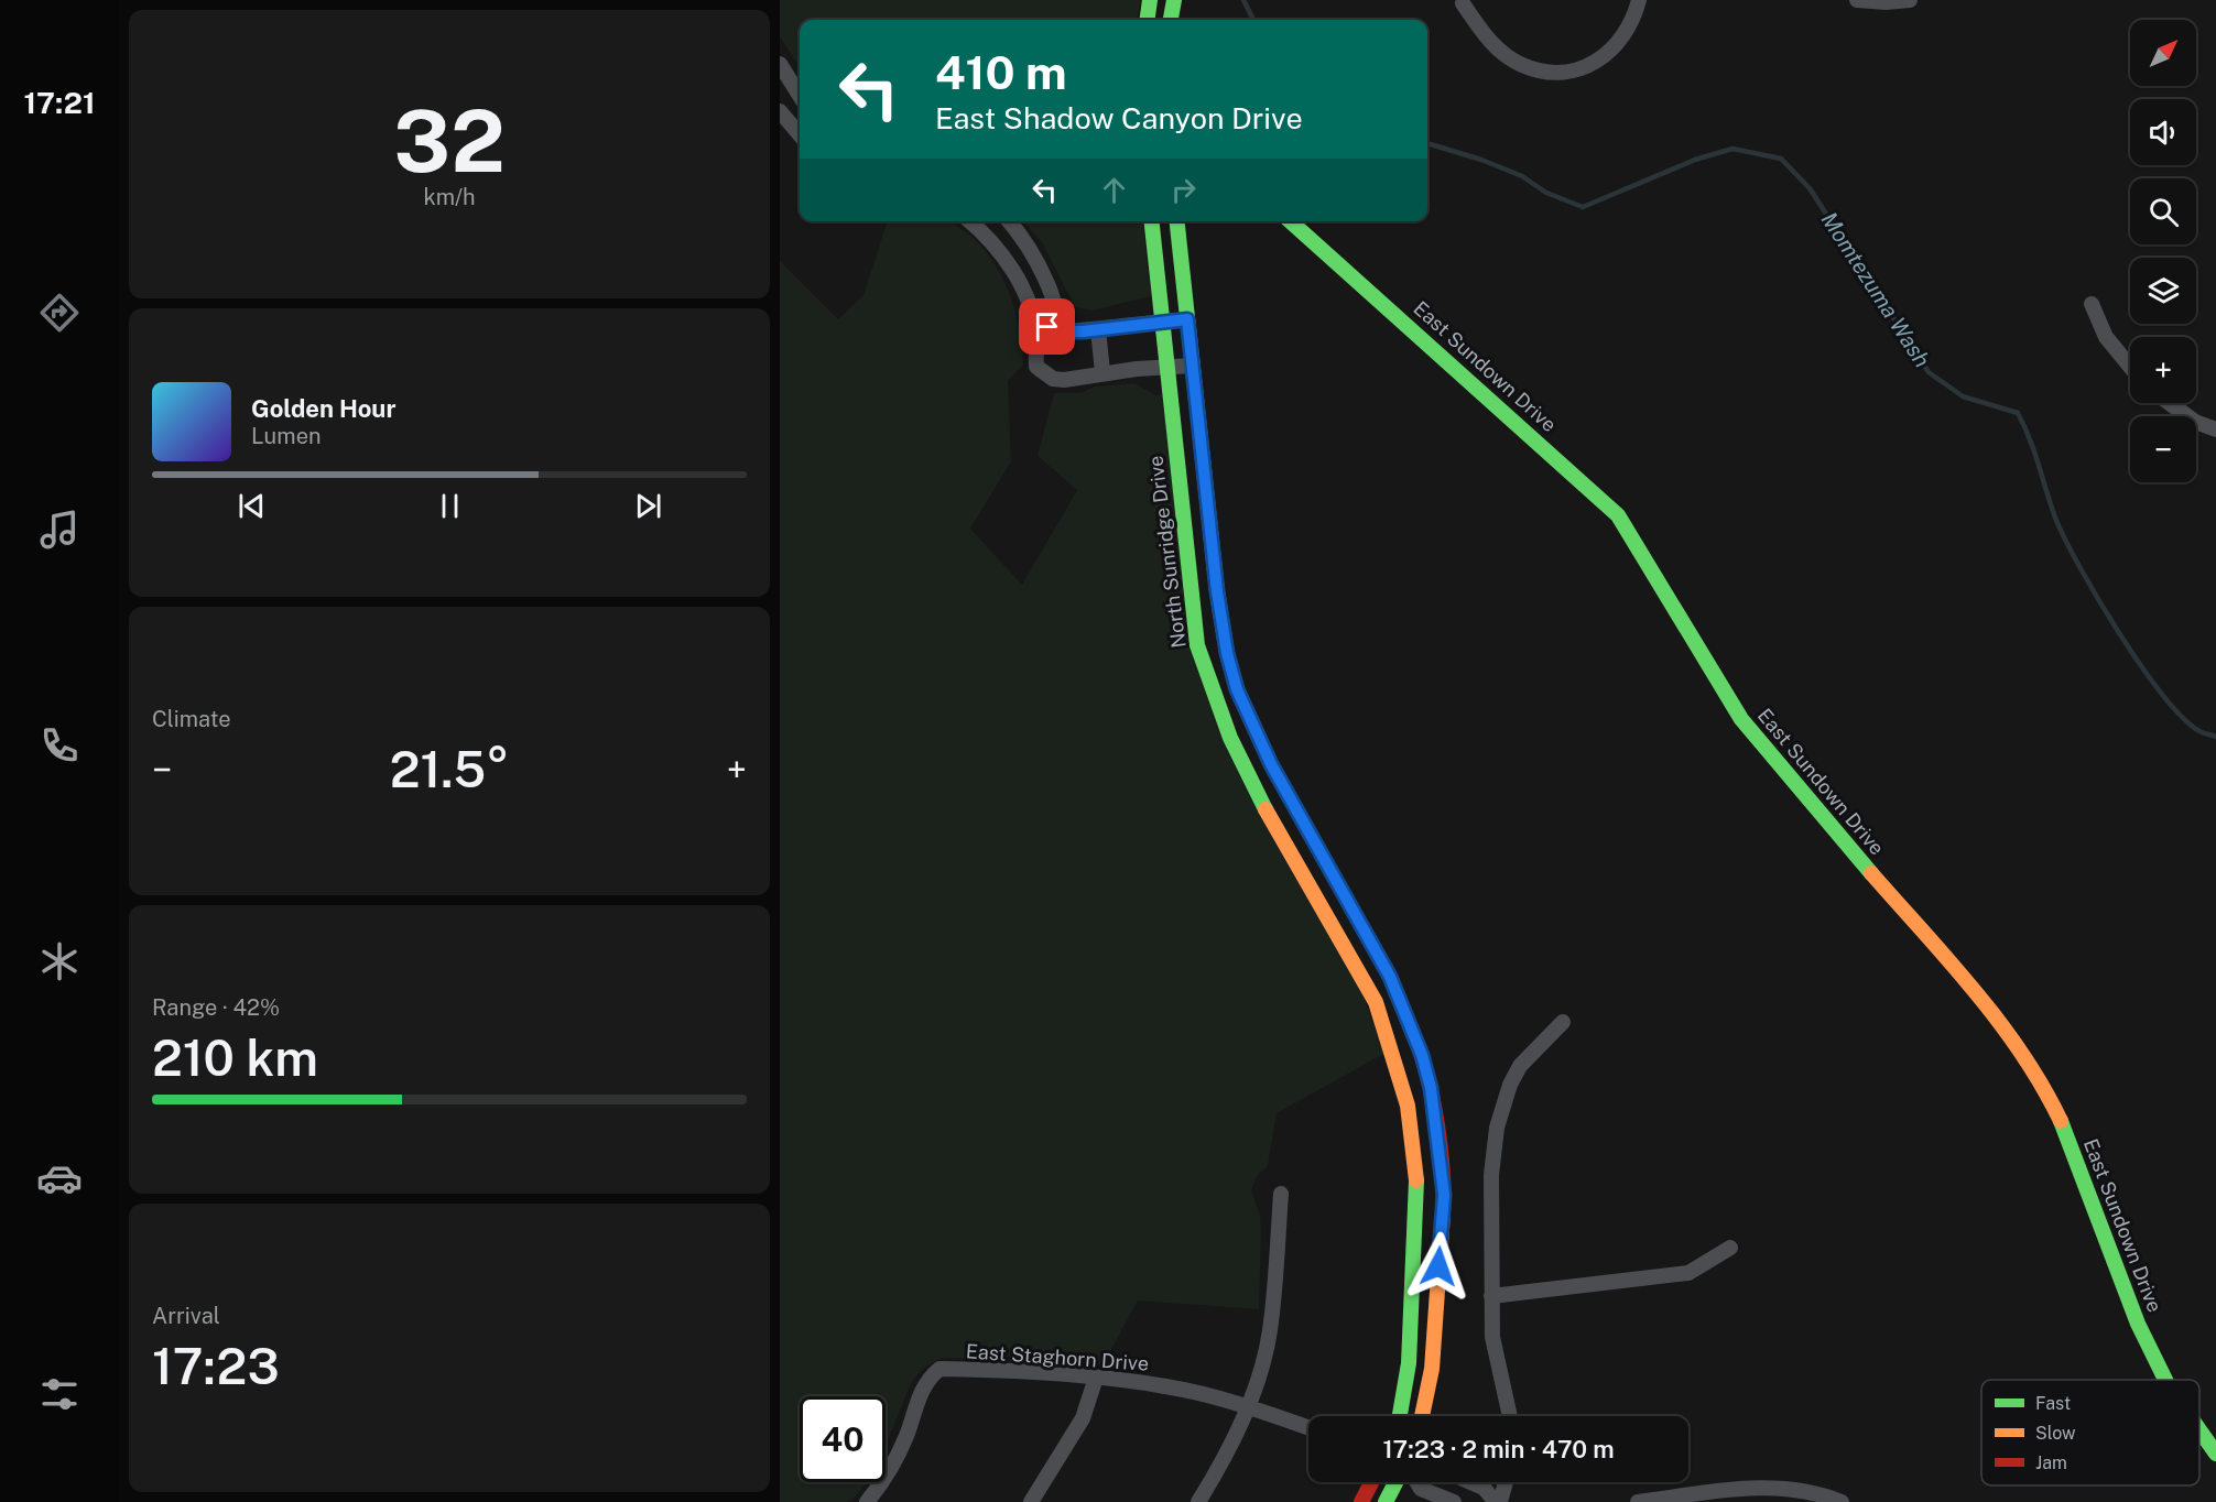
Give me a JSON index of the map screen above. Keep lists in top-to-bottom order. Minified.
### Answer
{"streets":{"street":["East Sundown Drive","North Sunridge Drive","East Staghorn Drive"]},"water":["Momtezuma Wash"],"legend":["Fast","Slow","Jam"],"north":"top right","page":{"tabs":"17:21","tile":[["32","km/h"],"Climate",["Range · 42%","210 km"],["Arrival","17:23"]],"map_buttons":["+","−"],"turn":["410 m","East Shadow Canyon Drive"],"song":["Golden Hour","Lumen"],"heat":["−","21.5°","+"],"limit":"40","trip":"17:23 · 2 min · 470 m"}}
